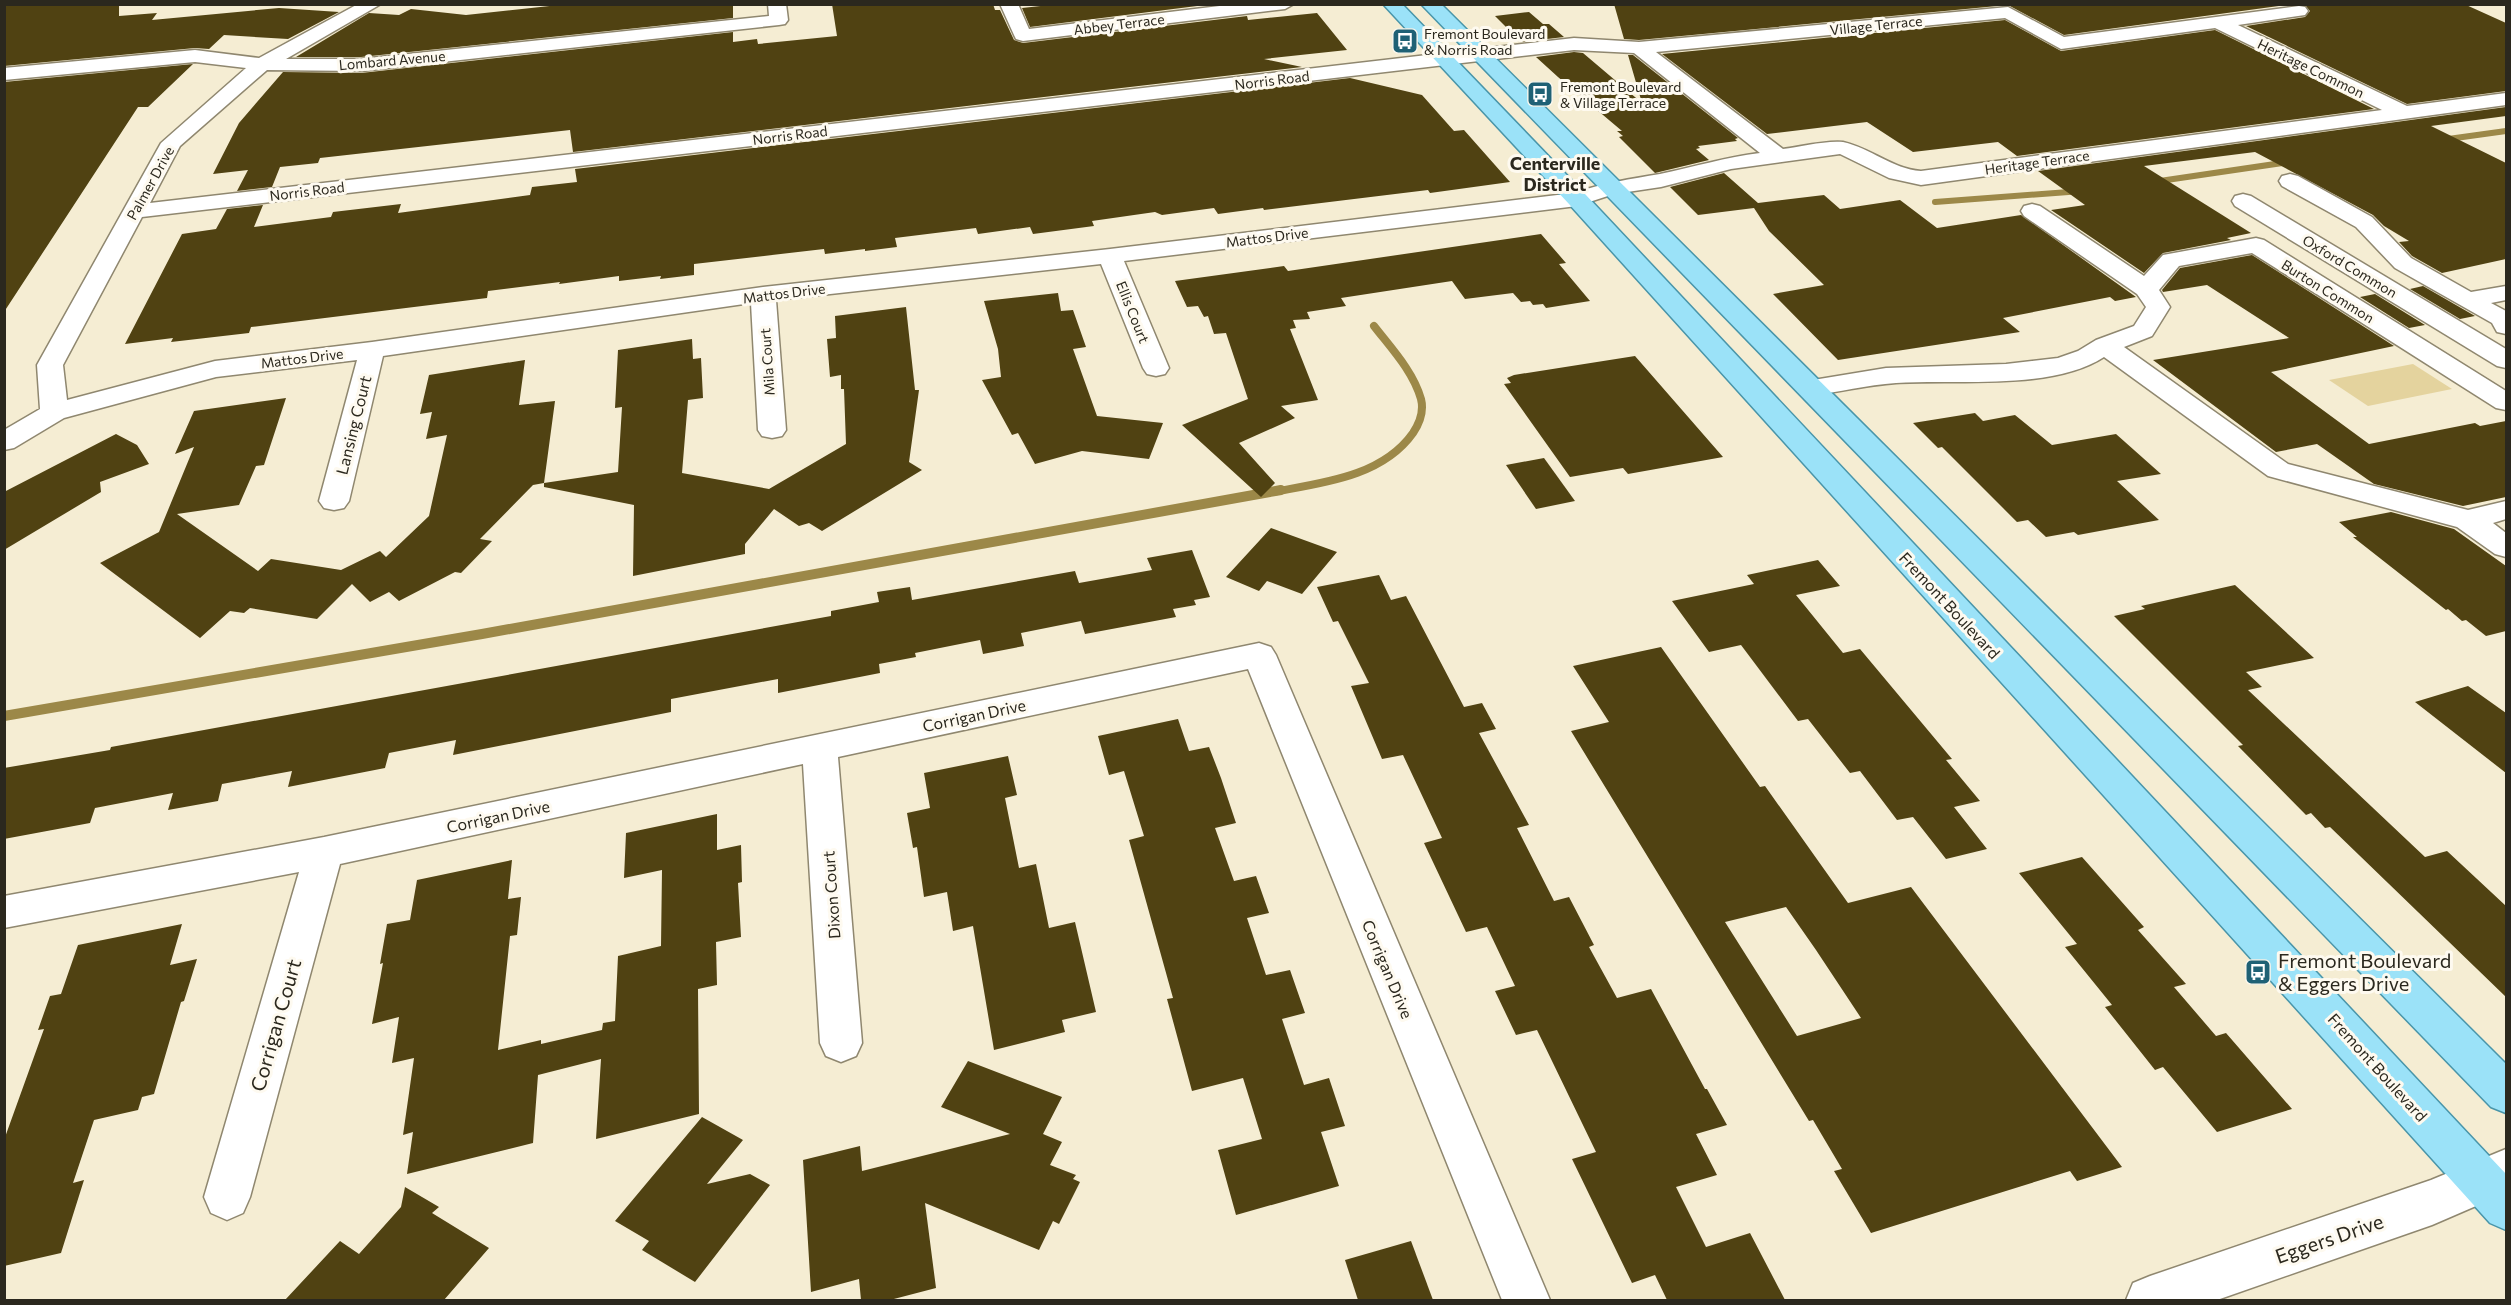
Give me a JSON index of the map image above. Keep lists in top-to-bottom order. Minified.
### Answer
{"streets":{"main road":["Fremont Boulevard"],"street":["Abbey Terrace","Village Terrace","Lombard Avenue","Heritage Common","Norris Road","Heritage Terrace","Palmer Drive","Mattos Drive","Oxford Common","Burton Common","Ellis Court","Mila Court","Lansing Court","Corrigan Drive","Dixon Court","Corrigan Court","Eggers Drive"]},"crossings":[["Village Terrace","Heritage Common"],["Village Terrace","Norris Road"],["Village Terrace","Fremont Boulevard"],["Lombard Avenue","Palmer Drive"],["Heritage Common","Heritage Terrace"],["Norris Road","Palmer Drive"],["Norris Road","Fremont Boulevard"],["Heritage Terrace","Mattos Drive"],["Heritage Terrace","Fremont Boulevard"],["Palmer Drive","Mattos Drive"],["Mattos Drive","Ellis Court"],["Mattos Drive","Mila Court"],["Mattos Drive","Lansing Court"],["Mattos Drive","Fremont Boulevard"],["Fremont Boulevard","Eggers Drive"],["Corrigan Drive","Dixon Court"],["Corrigan Drive","Corrigan Court"]],"districts":["Centerville District"],"places":{"bus stop":["Fremont Boulevard & Norris Road","Fremont Boulevard & Village Terrace","Fremont Boulevard & Eggers Drive"]}}
